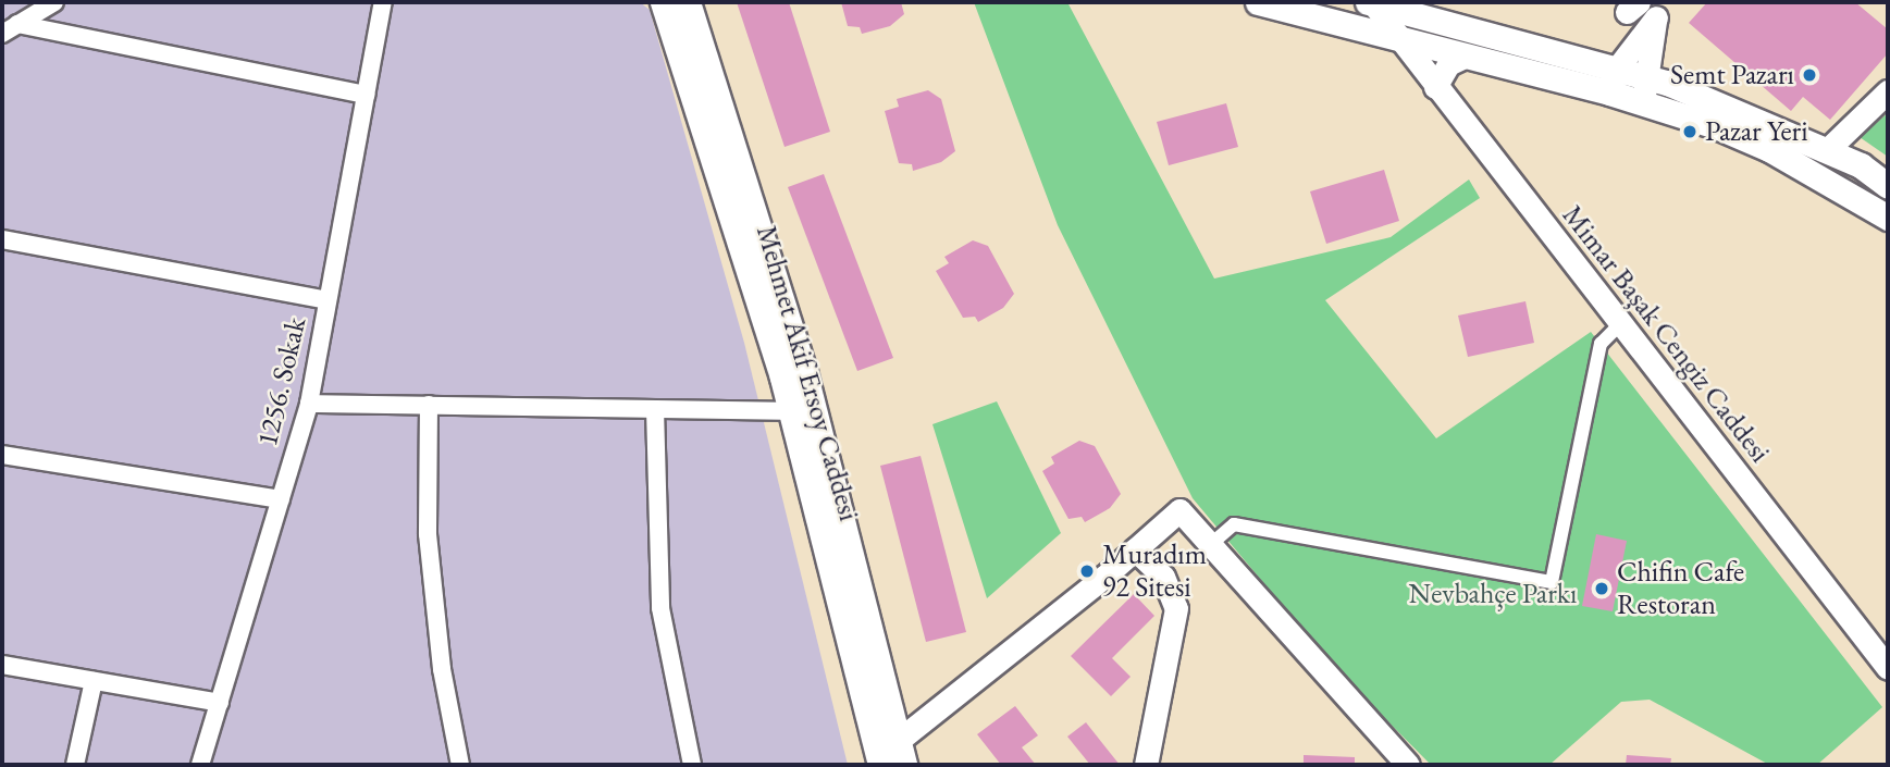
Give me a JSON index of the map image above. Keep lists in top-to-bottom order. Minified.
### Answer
{"streets":{"main road":["Mehmet Akif Ersoy Caddesi"],"street":["Mimar Başak Cengiz Caddesi","1256. Sokak"]},"parks":["Nevbahçe Parkı"],"places":["Semt Pazarı","Pazar Yeri","Muradım 92 Sitesi","Chifin Cafe Restoran"]}
